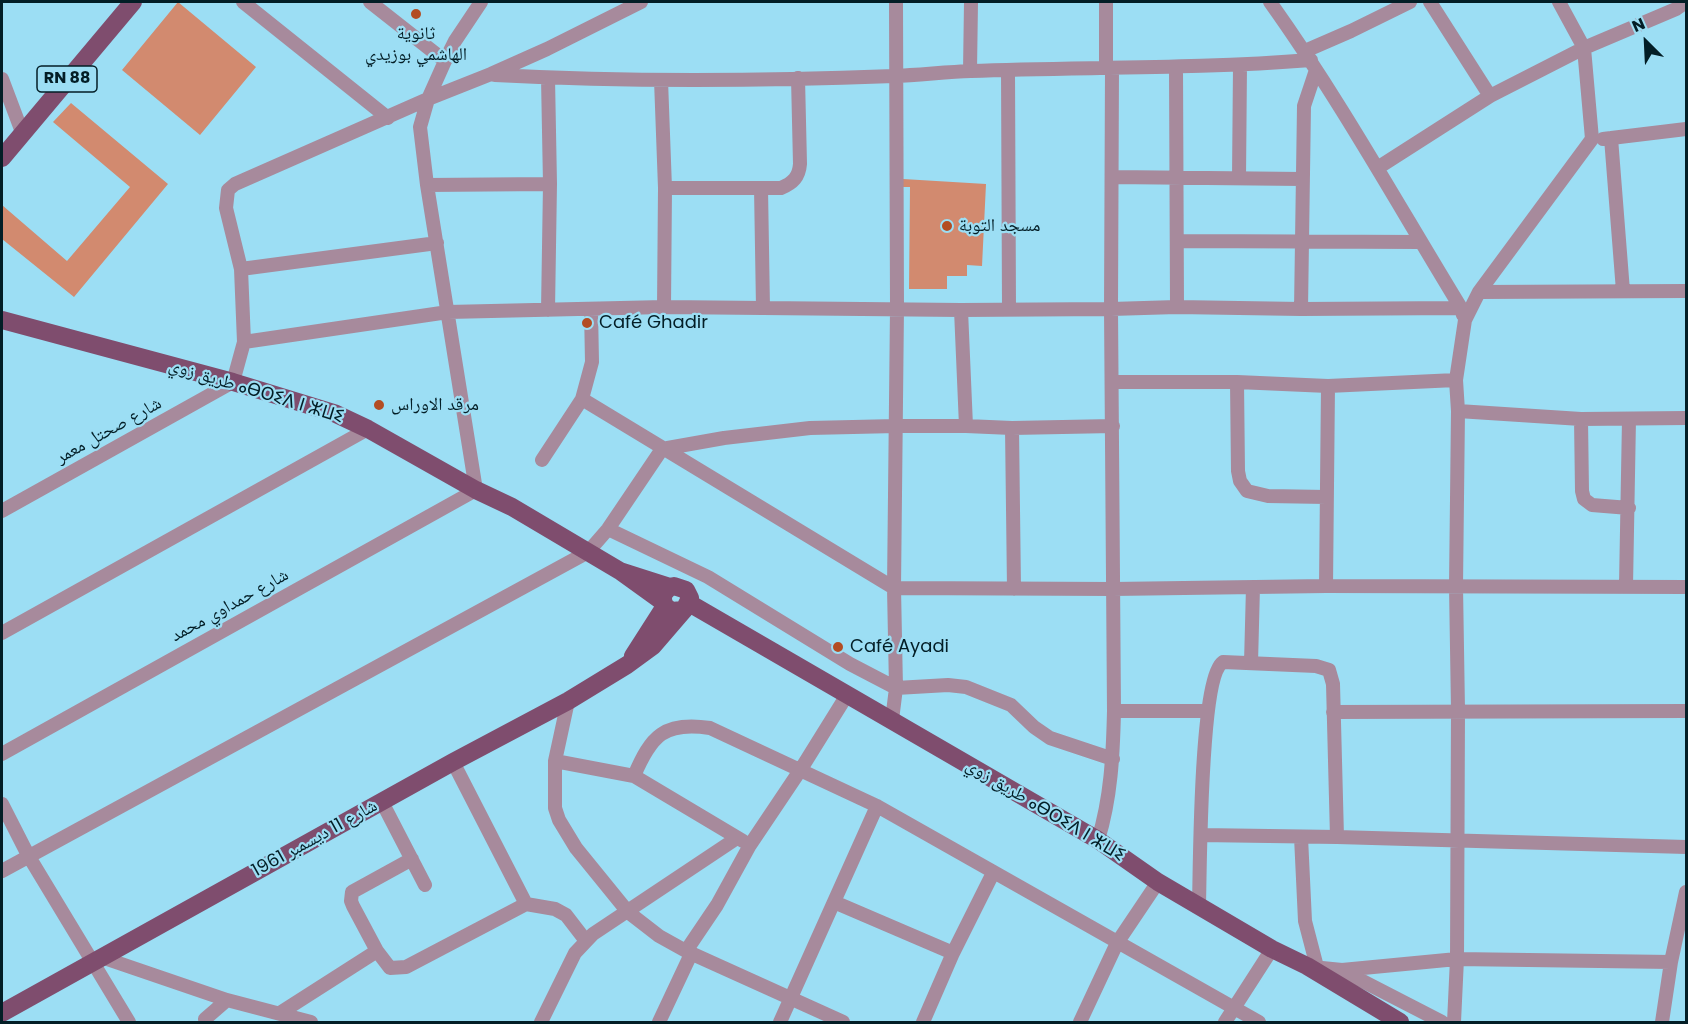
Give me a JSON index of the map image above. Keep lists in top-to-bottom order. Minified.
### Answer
{"streets":{"main road":["RN 88","طريق زوي ⴰⴱⵔⵉⴷ ⵏ ⵣⵡⵉ","شارع 11 ديسمبر 1961"],"street":["شارع صحتل معمر","شارع حمداوي محمد"]},"crossings":[["طريق زوي ⴰⴱⵔⵉⴷ ⵏ ⵣⵡⵉ","شارع صحتل معمر"],["طريق زوي ⴰⴱⵔⵉⴷ ⵏ ⵣⵡⵉ","شارع حمداوي محمد"],["طريق زوي ⴰⴱⵔⵉⴷ ⵏ ⵣⵡⵉ","شارع 11 ديسمبر 1961"]],"places":["ثانوية الهاشمي بوزيدي","مسجد التوبة","Café Ghadir","مرقد الاوراس","Café Ayadi"],"north":"top left"}
